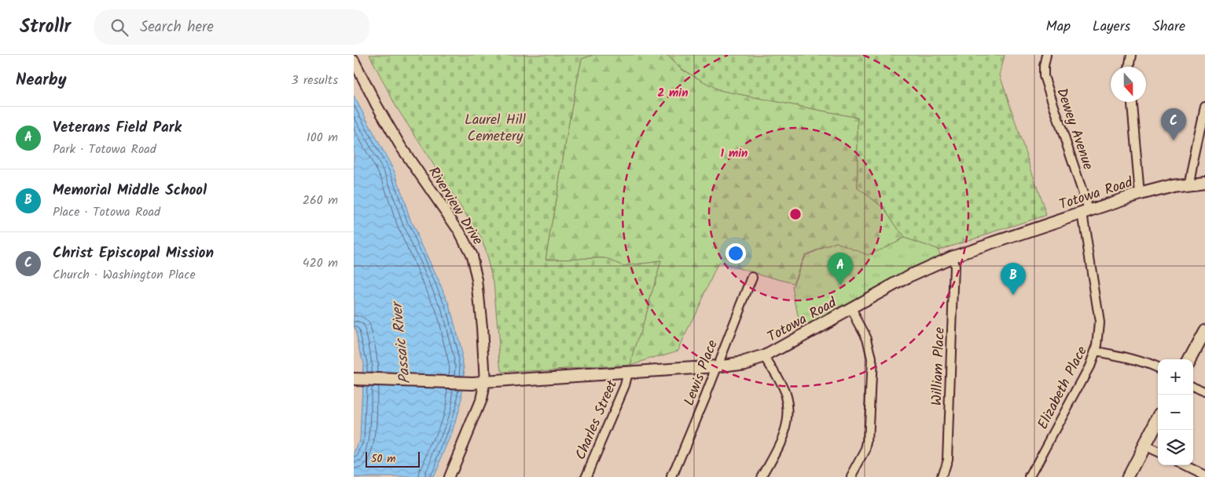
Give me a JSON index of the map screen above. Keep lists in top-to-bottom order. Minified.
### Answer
{"streets":{"main road":["Totowa Road"],"street":["Dewey Avenue","Riverview Drive","William Place","Lewis Place","Elizabeth Place","Charles Street"]},"crossings":[["Dewey Avenue","Totowa Road"],["Dewey Avenue","Elizabeth Place"],["Totowa Road","Riverview Drive"],["Totowa Road","William Place"],["Totowa Road","Lewis Place"],["Totowa Road","Elizabeth Place"],["Totowa Road","Charles Street"]],"water":["Passaic River"],"parks":["Laurel Hill Cemetery"],"scale_bar":"50 m","north":"bottom","page":{"header":"Strollr","search":"Search here","nav":["Map","Layers","Share"],"heading":["Nearby","3 results"],"list":[{"mark":"A","name":"Veterans Field Park","note":"Park · Totowa Road","value":"100 m"},{"mark":"B","name":"Memorial Middle School","note":"Place · Totowa Road","value":"260 m"},{"mark":"C","name":"Christ Episcopal Mission","note":"Church · Washington Place","value":"420 m"}],"pins":["C","A","B"],"map_buttons":["+","−"],"scale":"50 m"},"rings":["2 min","1 min"]}
